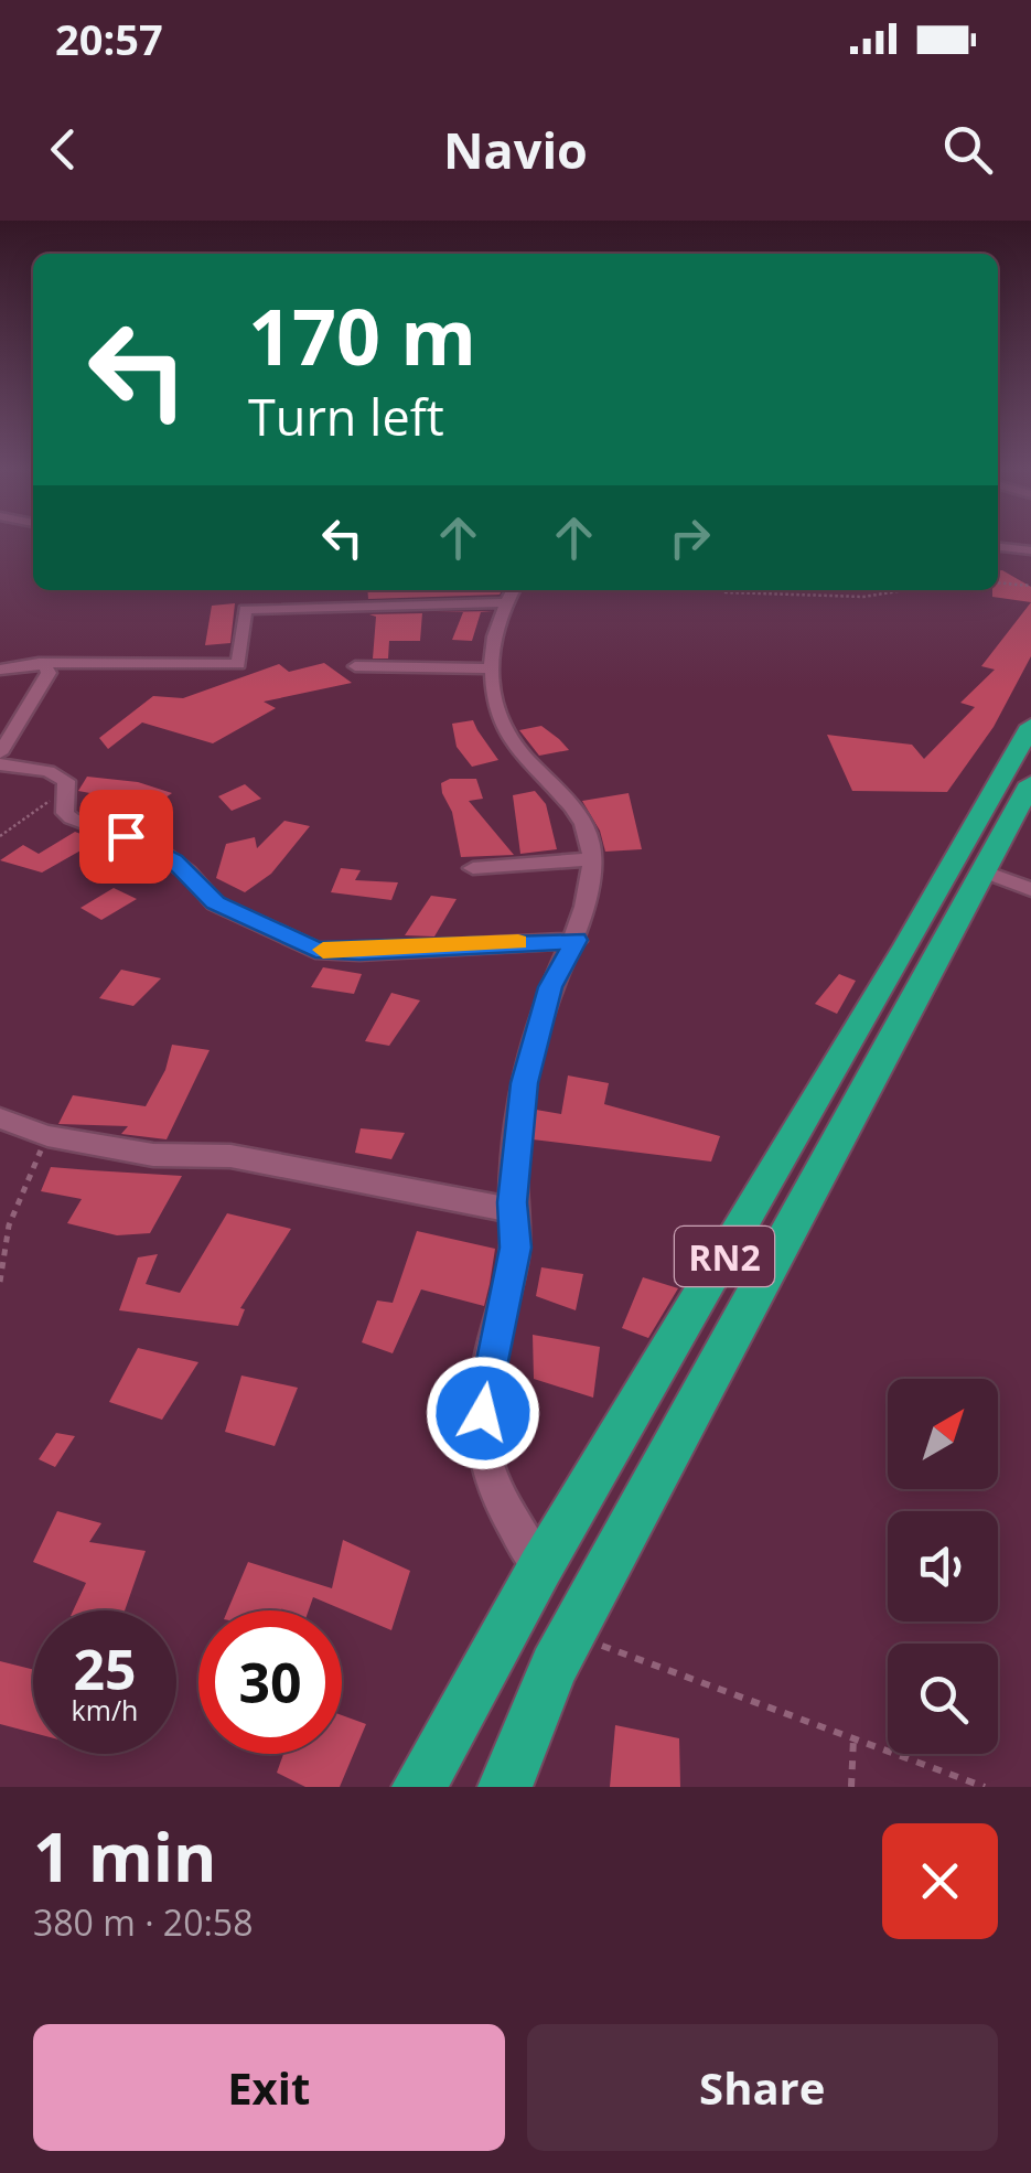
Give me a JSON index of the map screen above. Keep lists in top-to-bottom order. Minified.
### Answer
{"streets":{"highway":["RN2"]},"north":"top right","page":{"status":"20:57","header":"Navio","turn":["170 m","Turn left"],"speed":"25 km/h","limit":"30","heading":["1 min","380 m · 20:58"],"buttons":["Exit","Share"]}}
